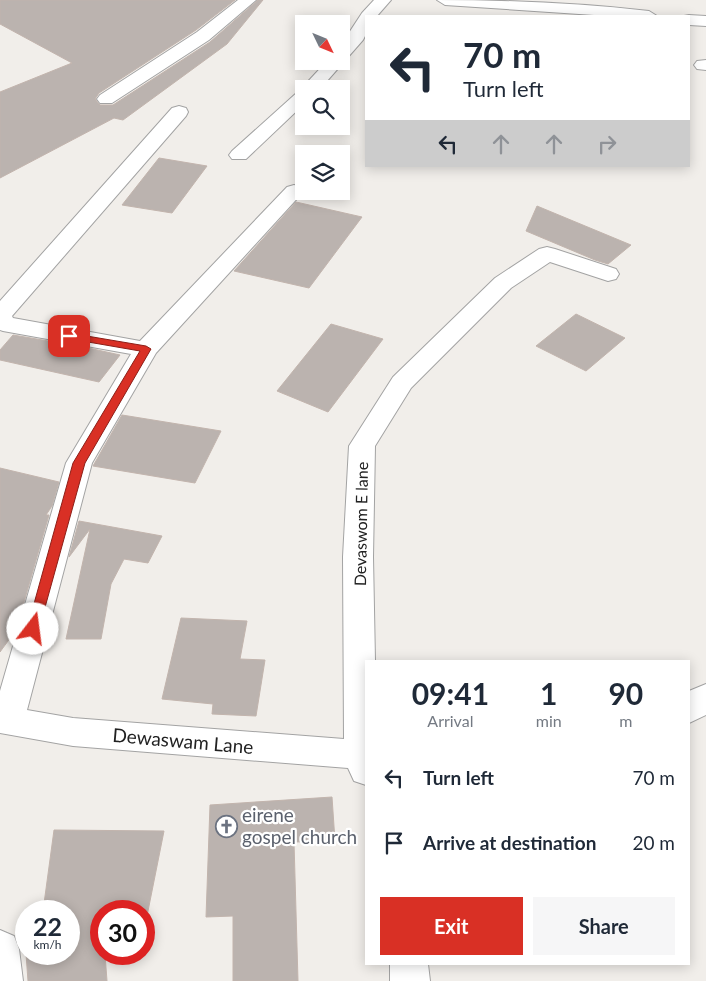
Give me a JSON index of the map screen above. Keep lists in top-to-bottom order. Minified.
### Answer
{"streets":{"street":["Devaswom E lane","Dewaswam Lane"]},"crossings":[["Devaswom E lane","Dewaswam Lane"]],"places":{"church":["eirene gospel church"]},"north":"bottom right","page":{"turn":["70 m","Turn left"],"eta":["09:41","Arrival","1","min","90","m"],"list":[{"name":"Turn left","value":"70 m"},{"name":"Arrive at destination","value":"20 m"}],"buttons":["Exit","Share"],"speed":"22 km/h","limit":"30"}}
